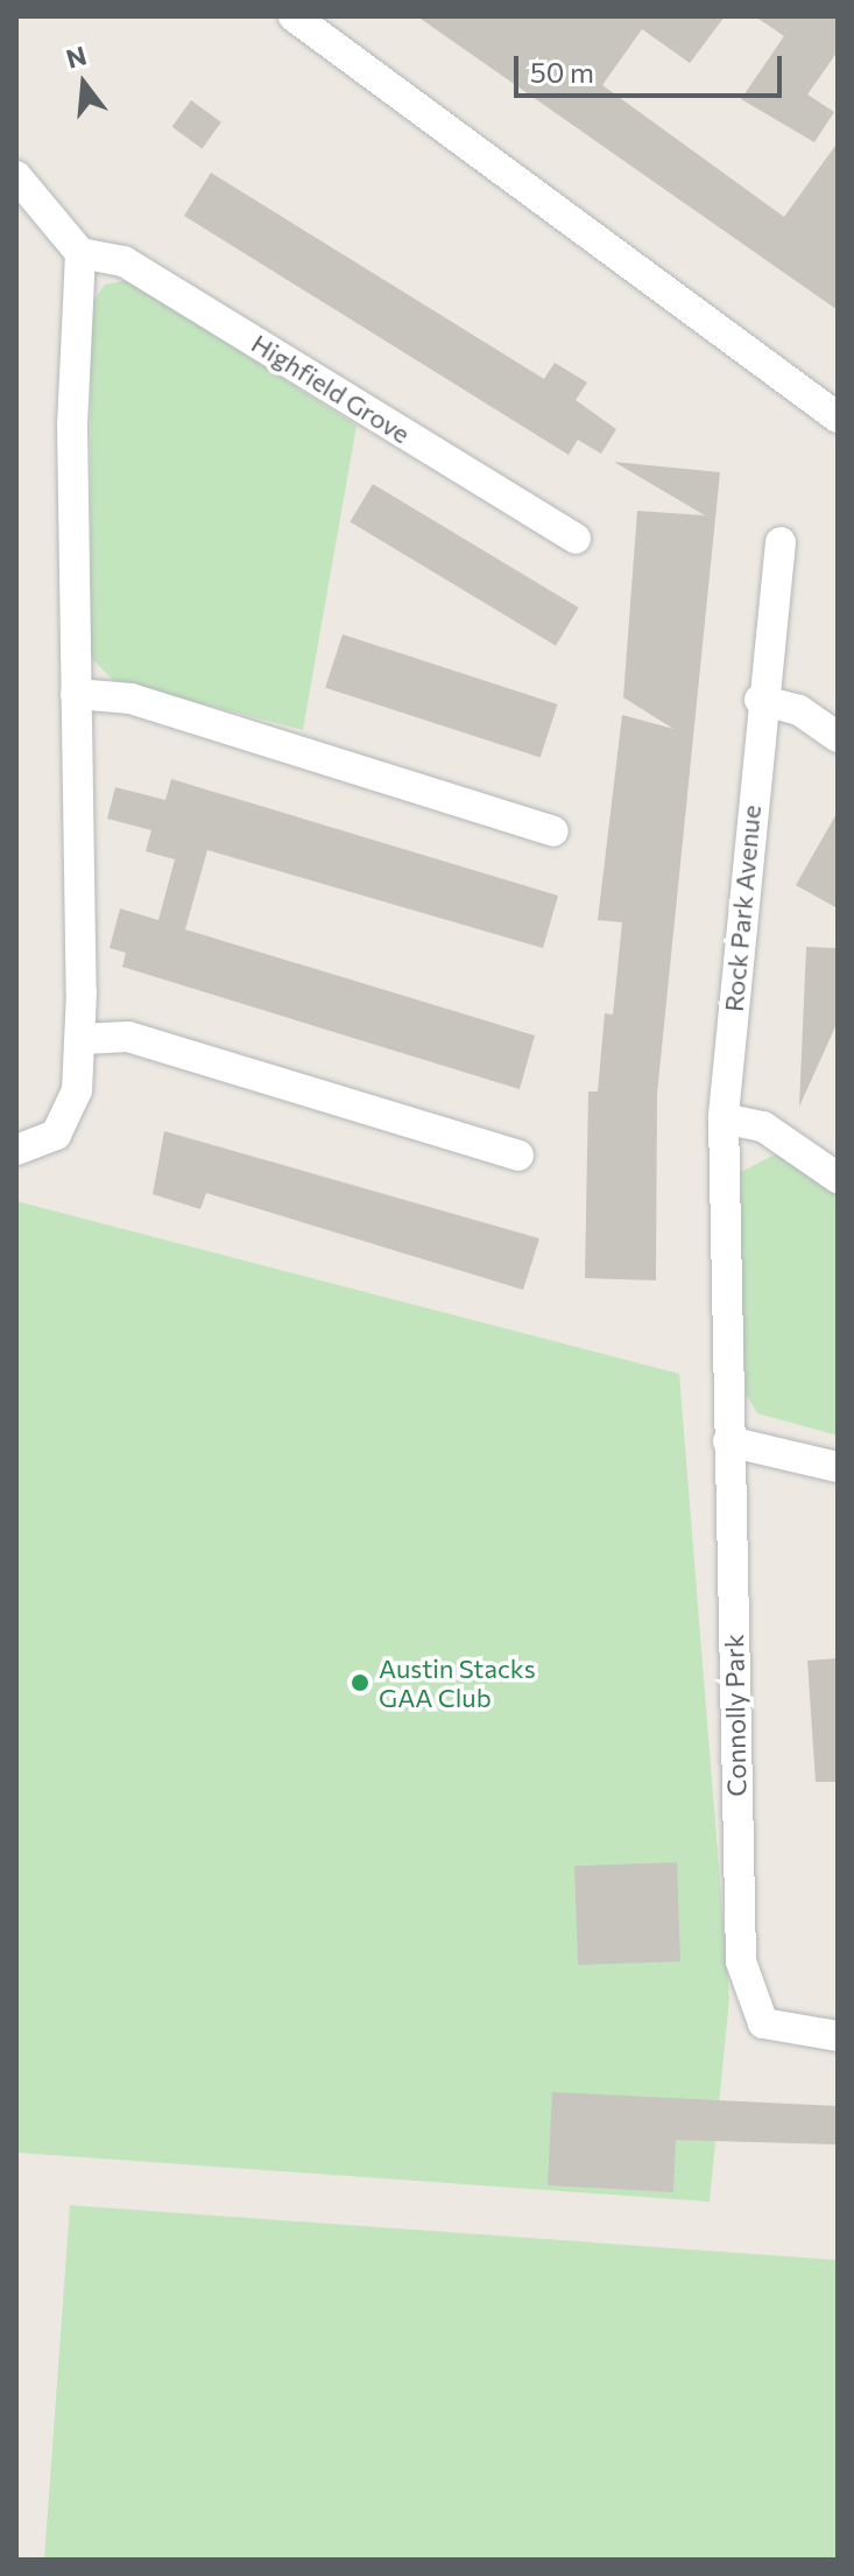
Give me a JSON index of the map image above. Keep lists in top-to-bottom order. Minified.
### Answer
{"streets":{"street":["Highfield Grove","Rock Park Avenue","Connolly Park"]},"crossings":[["Rock Park Avenue","Connolly Park"]],"places":["Austin Stacks GAA Club"],"scale_bar":"50 m","north":"top"}
